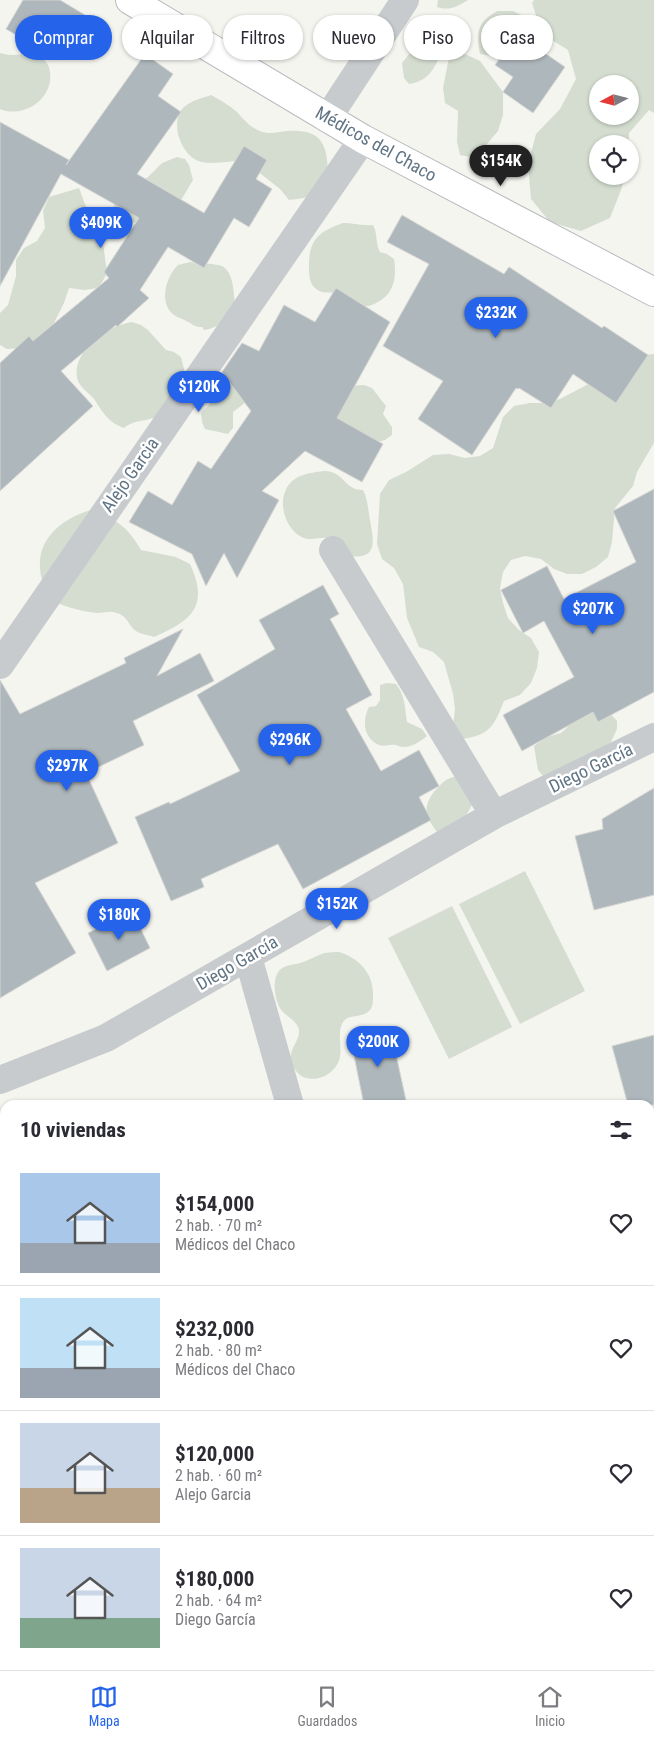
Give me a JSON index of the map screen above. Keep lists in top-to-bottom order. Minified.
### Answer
{"streets":{"main road":["Médicos del Chaco"],"street":["Alejo Garcia","Diego García"]},"crossings":[["Médicos del Chaco","Alejo Garcia"]],"north":"left","page":{"chip":["Comprar","Alquilar","Filtros","Nuevo","Piso","Casa"],"price":["$154K","$409K","$232K","$120K","$207K","$296K","$297K","$152K","$180K","$200K"],"heading":"10 viviendas","list":[{"name":"$154,000","note":"2 hab. · 70 m² · Médicos del Chaco"},{"name":"$232,000","note":"2 hab. · 80 m² · Médicos del Chaco"},{"name":"$120,000","note":"2 hab. · 60 m² · Alejo Garcia"},{"name":"$180,000","note":"2 hab. · 64 m² · Diego García"}],"tabs":["Mapa","Guardados","Inicio"]}}
